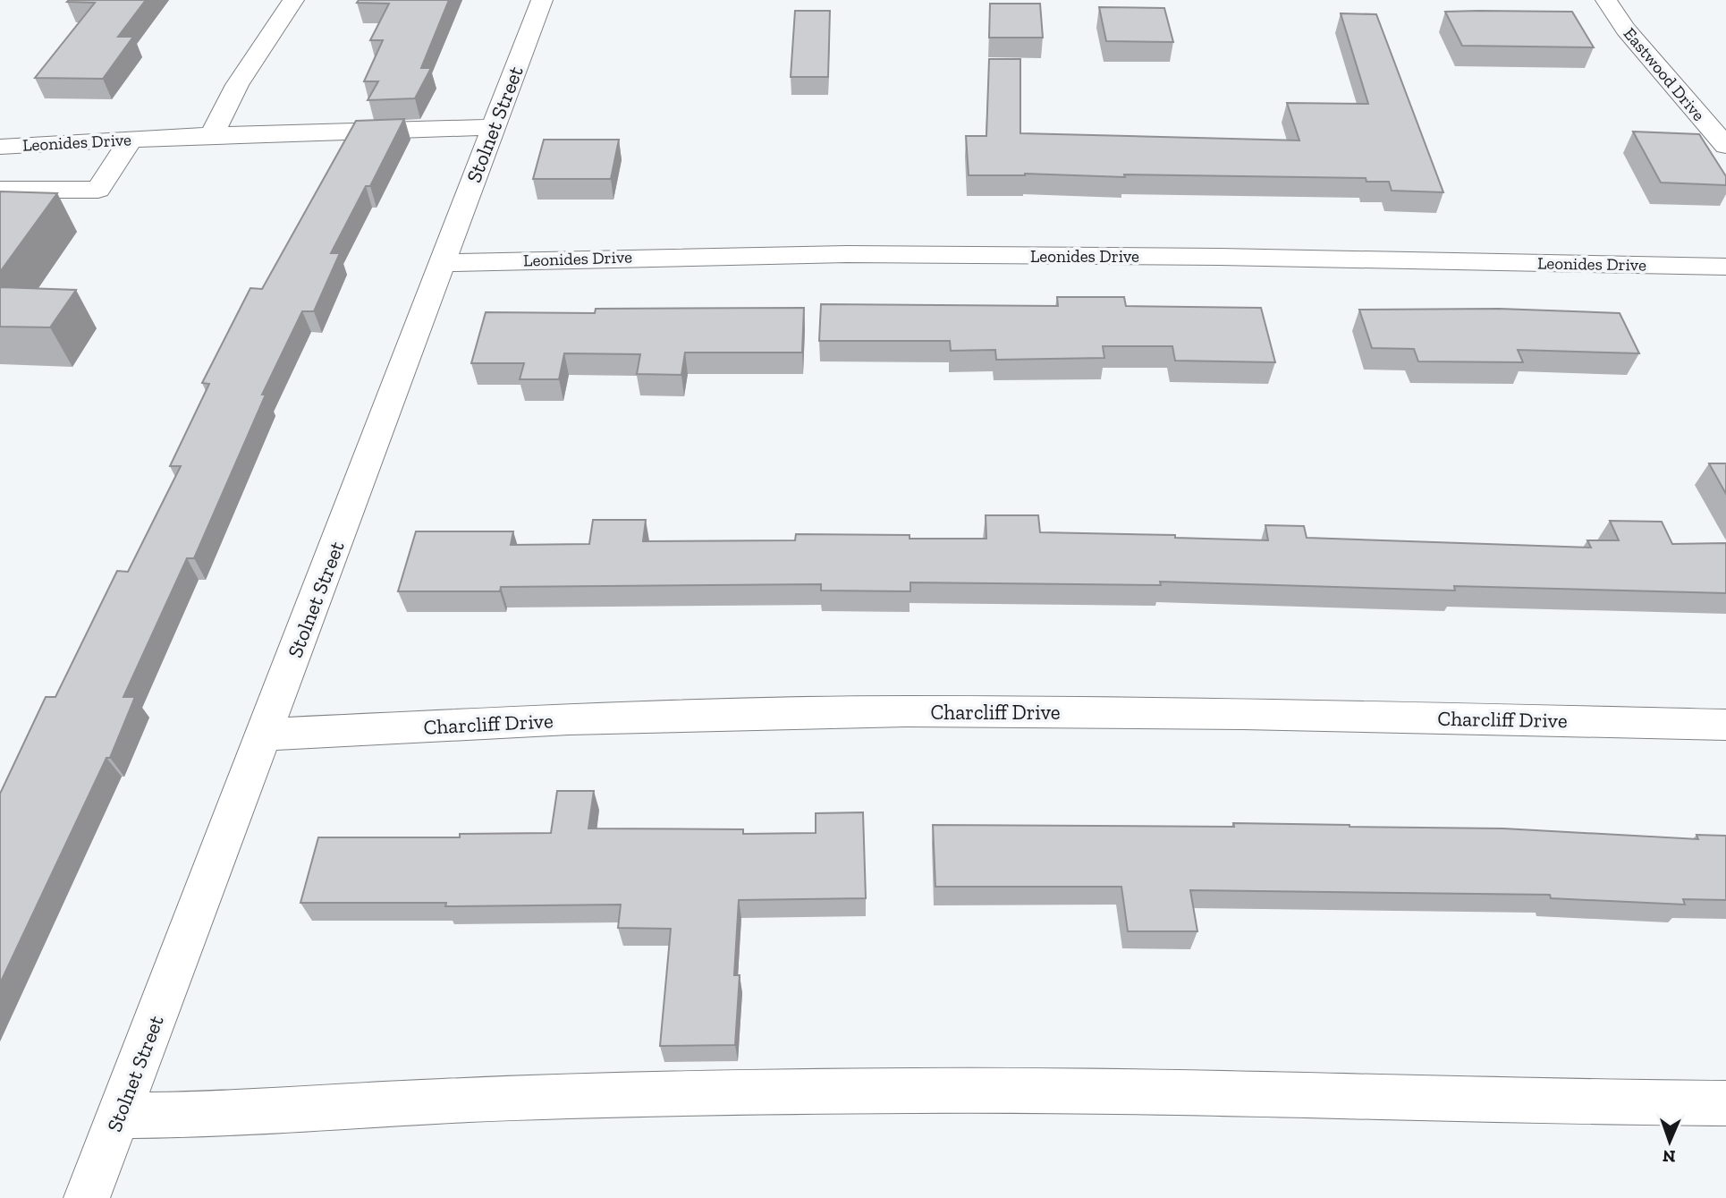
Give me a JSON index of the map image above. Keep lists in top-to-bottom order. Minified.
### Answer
{"streets":{"street":["Eastwood Drive","Stolnet Street","Leonides Drive","Charcliff Drive"]},"crossings":[["Stolnet Street","Leonides Drive"],["Stolnet Street","Charcliff Drive"]],"north":"bottom"}
